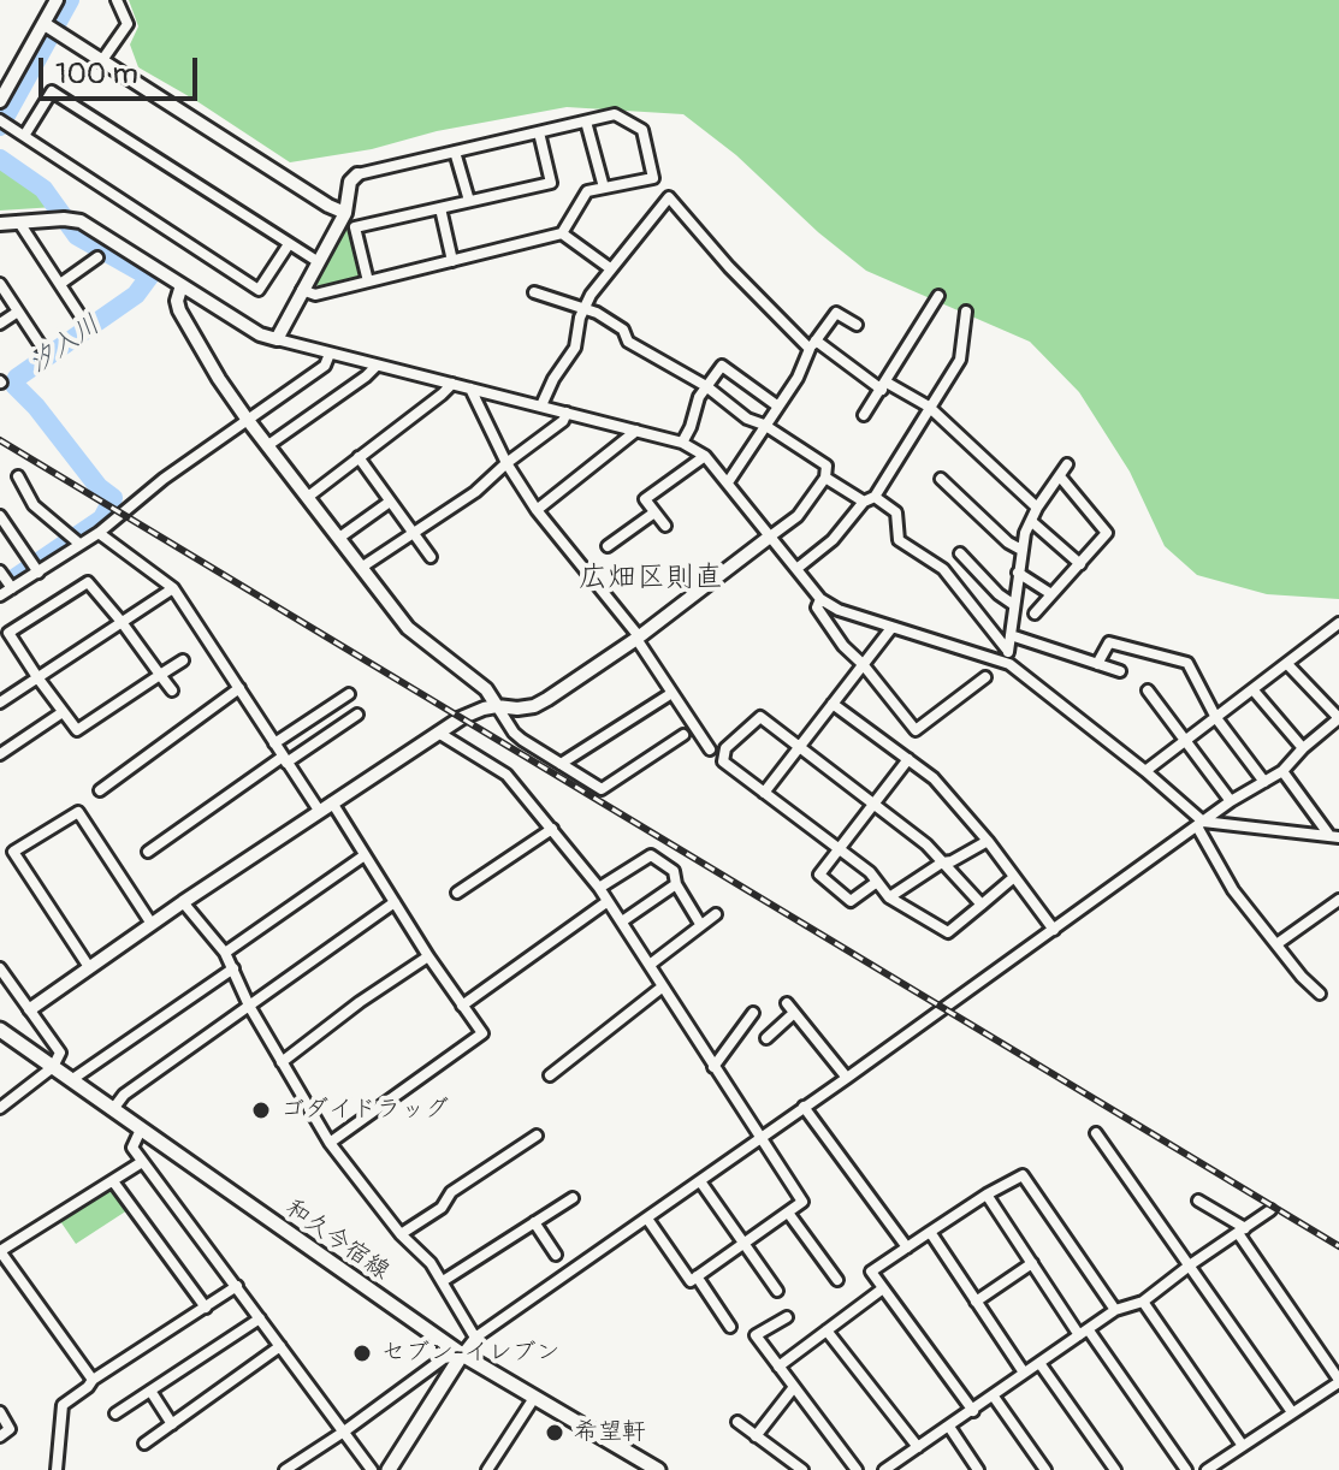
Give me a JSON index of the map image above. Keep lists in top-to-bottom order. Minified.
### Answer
{"streets":{"main road":["和久今宿線"]},"districts":["広畑区則直"],"water":["汐入川"],"places":["ゴダイドラッグ","セブン-イレブン","希望軒"],"scale_bar":"100 m"}
